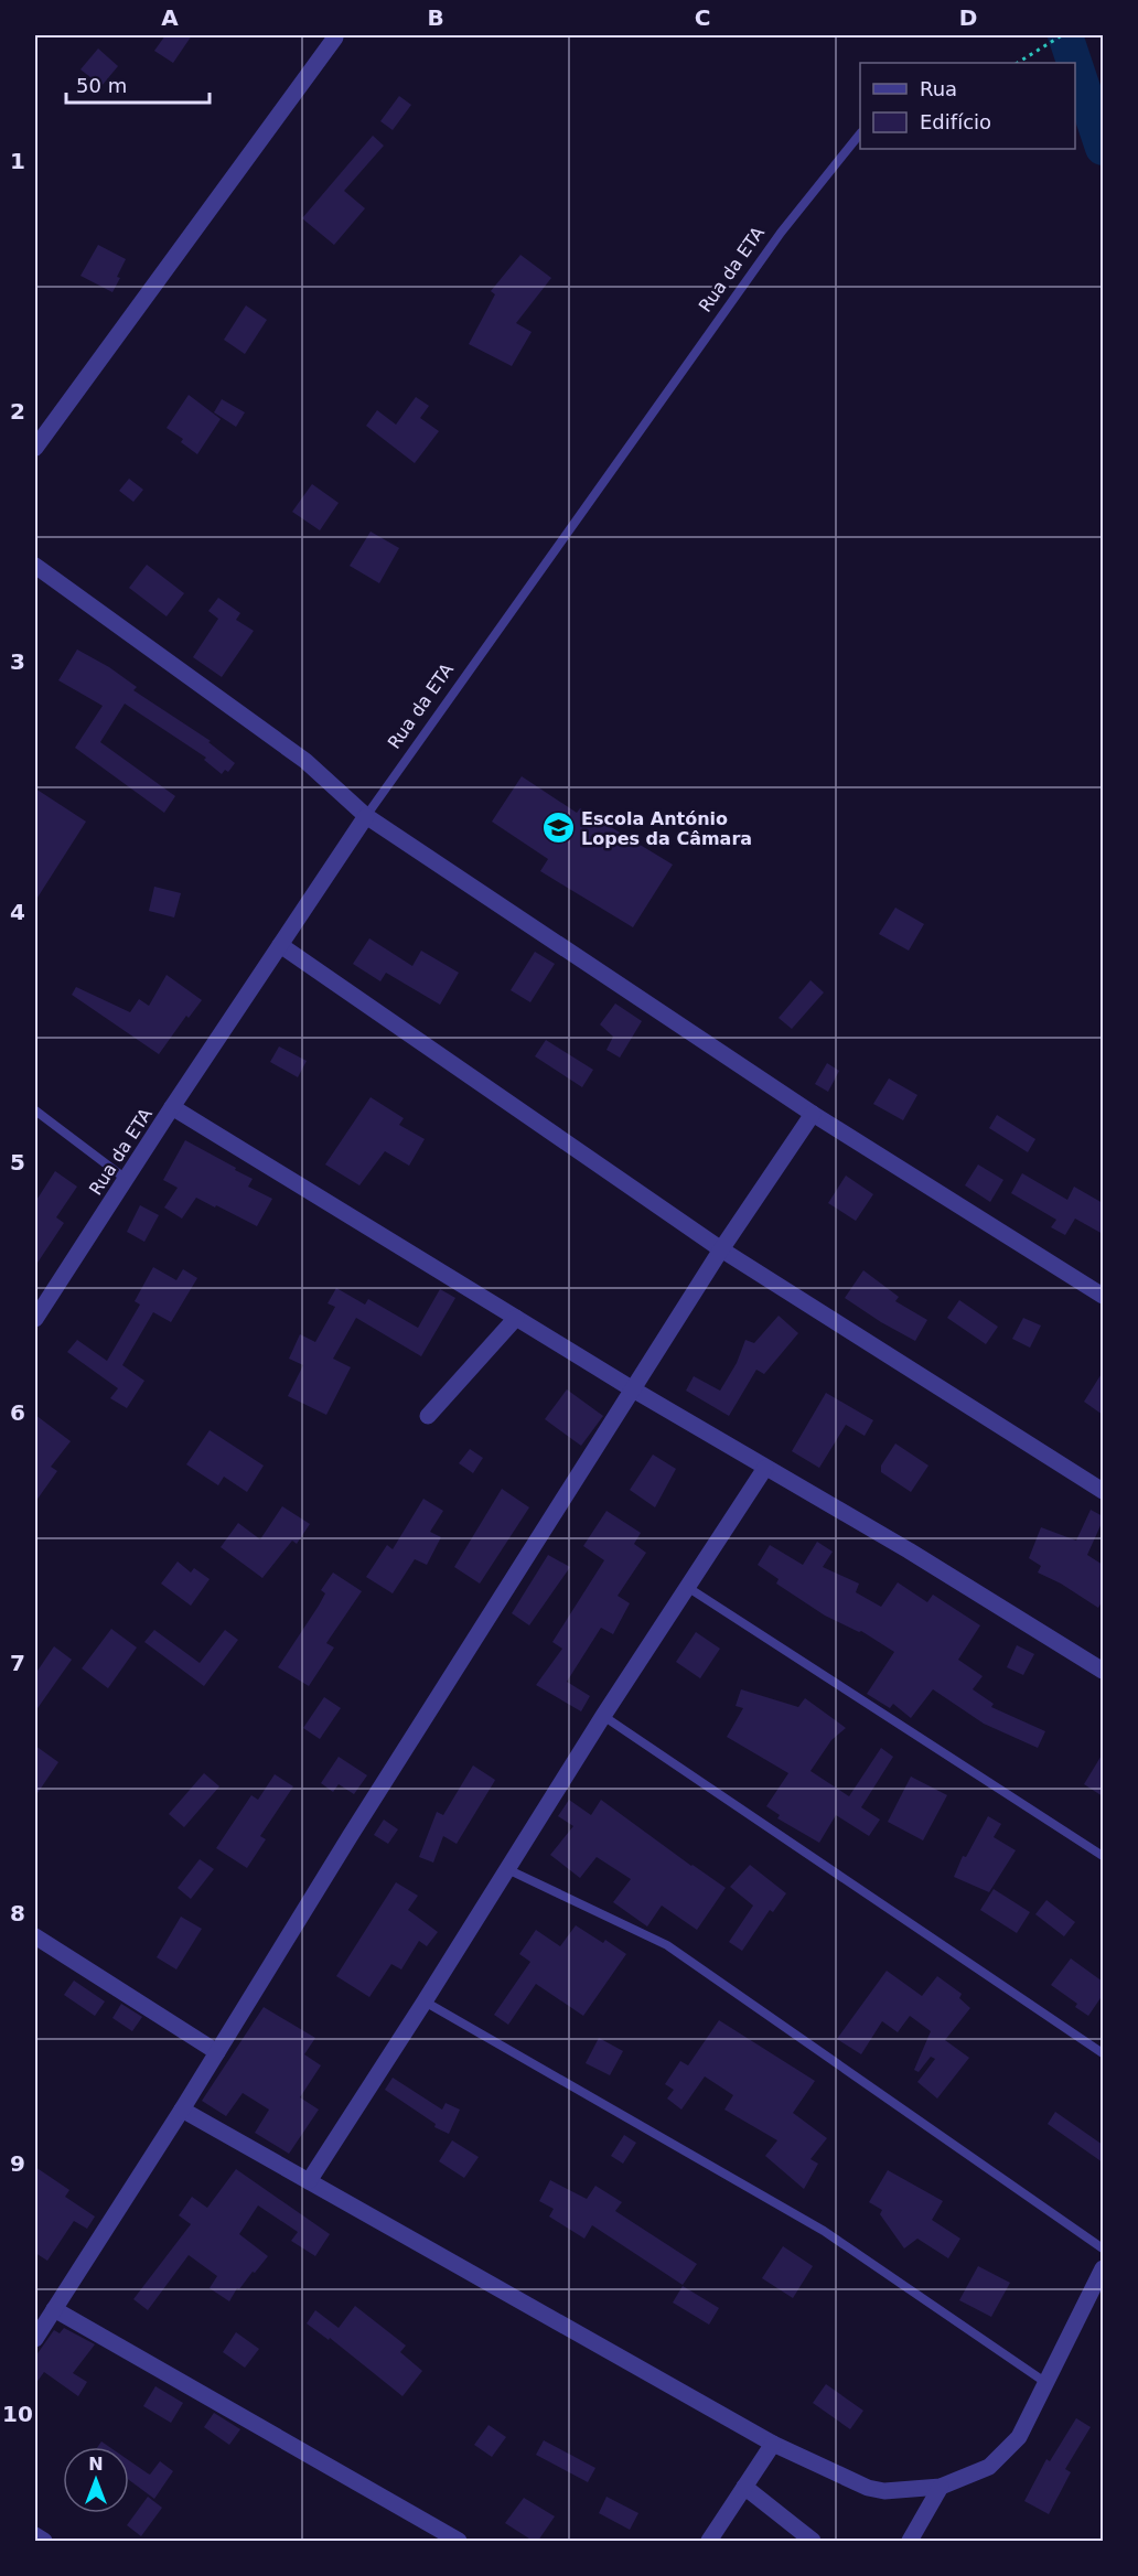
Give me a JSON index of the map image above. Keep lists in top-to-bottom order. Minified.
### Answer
{"streets":{"street":["Rua da ETA"]},"places":{"school or university":["Escola António Lopes da Câmara"]},"legend":["Rua","Edifício"],"scale_bar":"50 m","north":"top","grid":{"columns":["A","B","C","D"],"rows":["1","2","3","4","5","6","7","8","9","10"]}}
